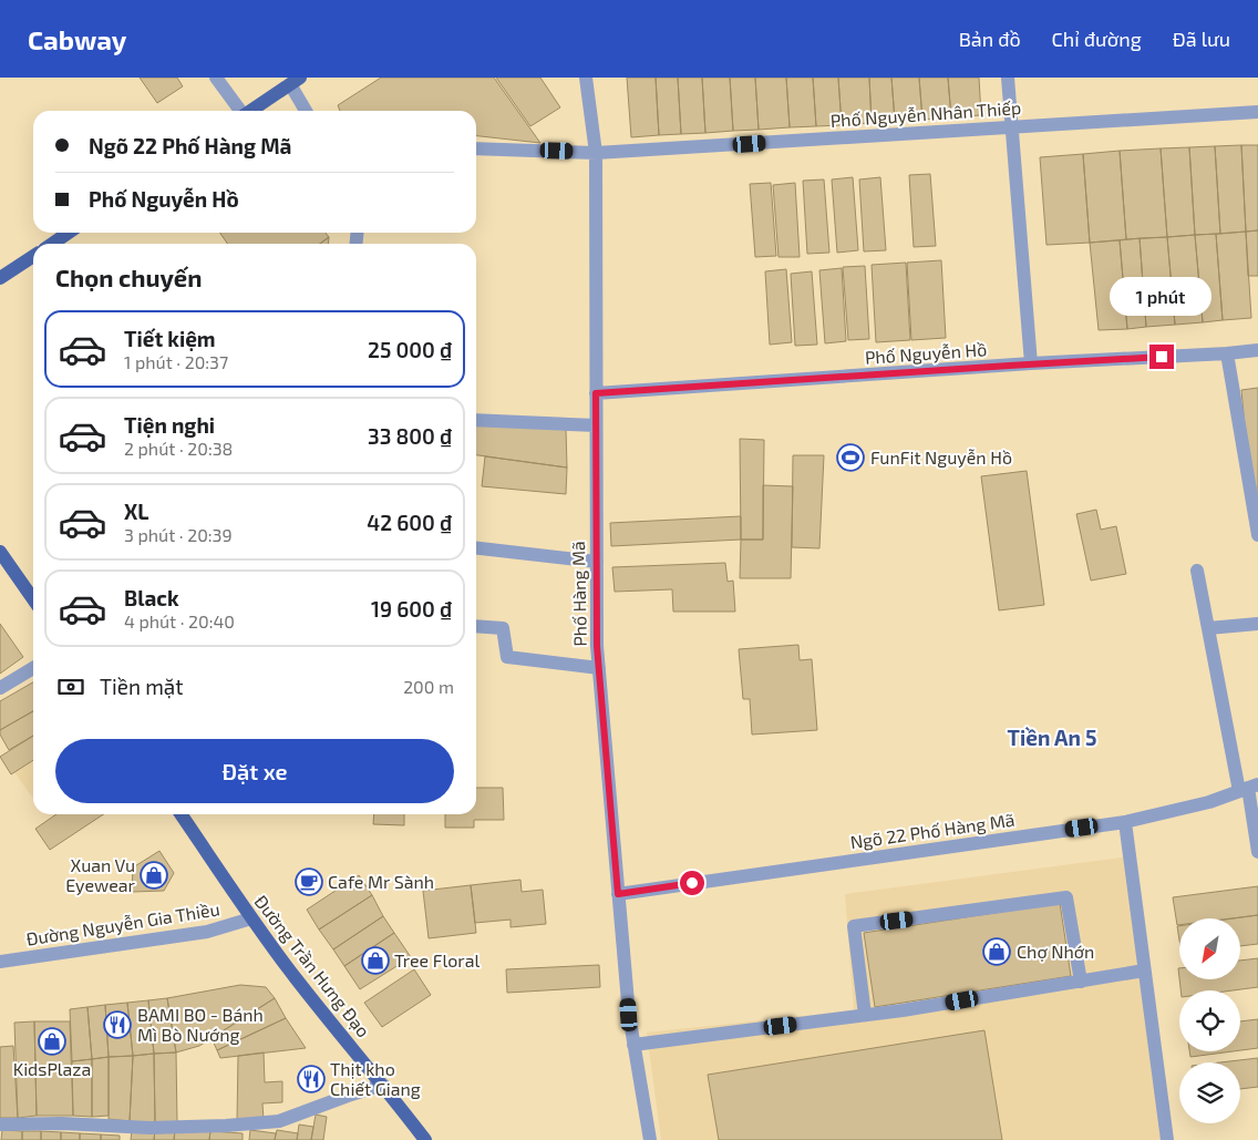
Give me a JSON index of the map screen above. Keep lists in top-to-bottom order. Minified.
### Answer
{"streets":{"main road":["Đường Trần Hưng Đạo"],"street":["Phố Nguyễn Nhân Thiếp","Phố Nguyễn Hồ","Phố Hàng Mã","Ngõ 22 Phố Hàng Mã","Đường Nguyễn Gia Thiều"]},"crossings":[["Phố Nguyễn Nhân Thiếp","Phố Hàng Mã"],["Phố Nguyễn Hồ","Phố Hàng Mã"],["Phố Hàng Mã","Ngõ 22 Phố Hàng Mã"],["Đường Nguyễn Gia Thiều","Đường Trần Hưng Đạo"]],"districts":["Tiền An 5"],"places":{"sports":["FunFit Nguyễn Hồ"],"shop":["Xuan Vu Eyewear","Chợ Nhớn","Tree Floral","KidsPlaza"],"cafe":["Cafe Mr Sành"],"restaurant":["BAMI BO - Bánh Mì Bò Nướng","Thịt kho Chiết Giang"]},"north":"bottom left","page":{"header":"Cabway","nav":["Bản đồ","Chỉ đường","Đã lưu"],"banner":["Ngõ 22 Phố Hàng Mã","Phố Nguyễn Hồ"],"heading":"Chọn chuyến","bubble":"1 phút","list":[{"name":"Tiết kiệm","note":"1 phút · 20:37","value":"25 000 ₫"},{"name":"Tiện nghi","note":"2 phút · 20:38","value":"33 800 ₫"},{"name":"XL","note":"3 phút · 20:39","value":"42 600 ₫"},{"name":"Black","note":"4 phút · 20:40","value":"19 600 ₫"}],"pay":["Tiền mặt","200 m"],"buttons":"Đặt xe"}}
